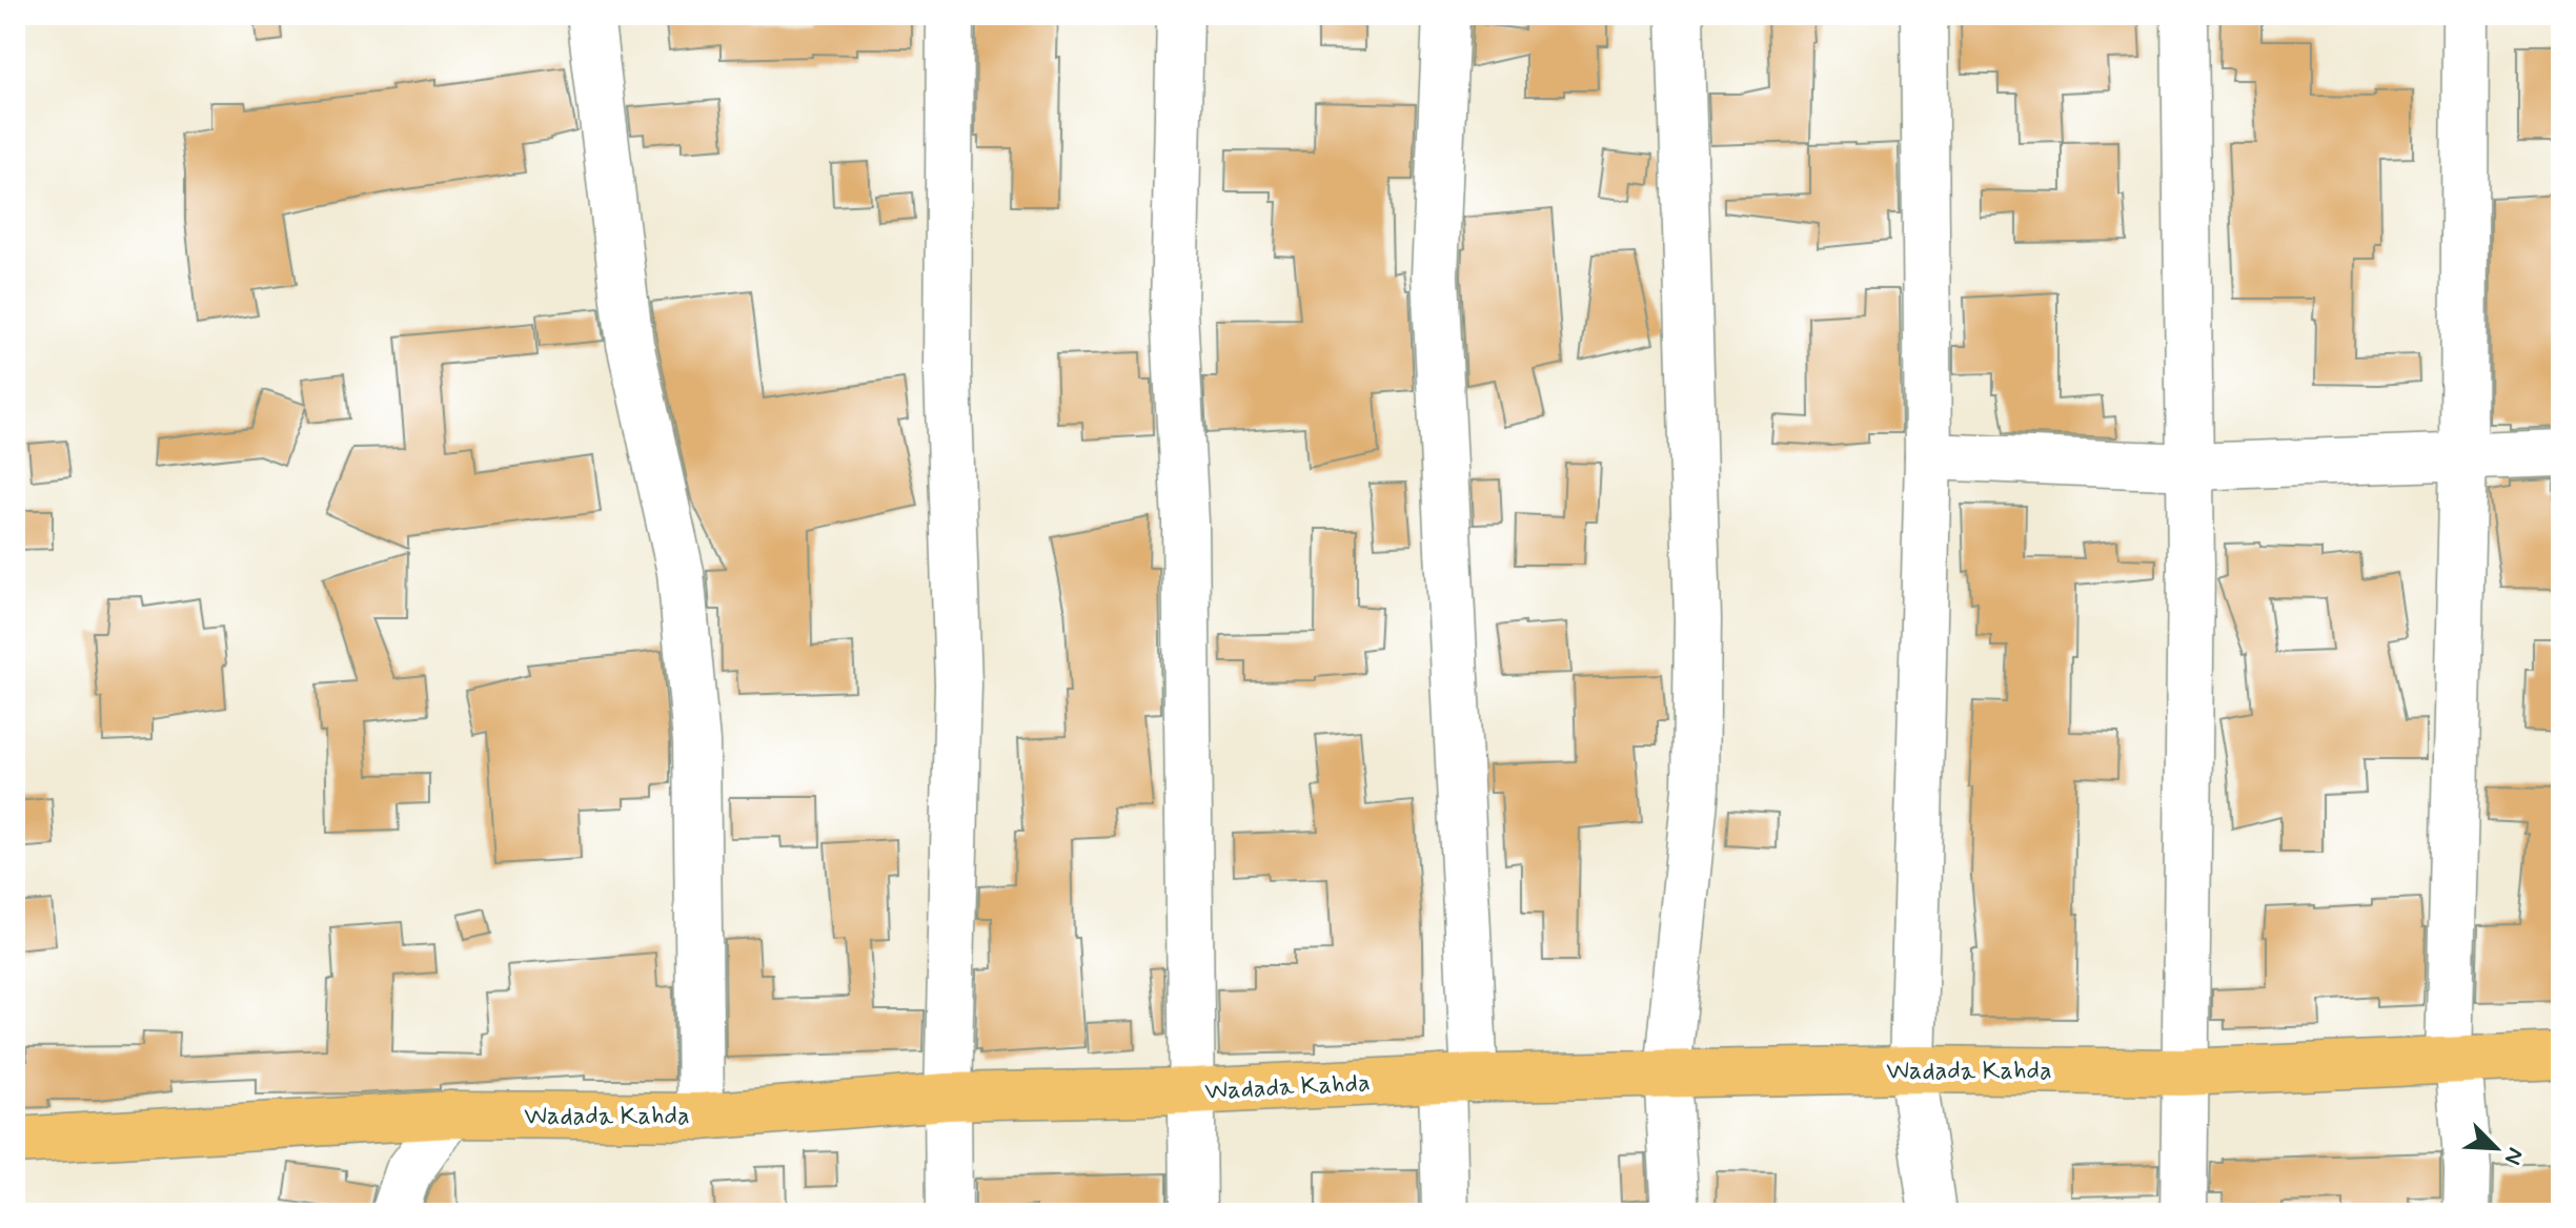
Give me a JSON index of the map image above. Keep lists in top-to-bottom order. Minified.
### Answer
{"streets":{"main road":["Wadada Kahda"]},"north":"bottom right"}
